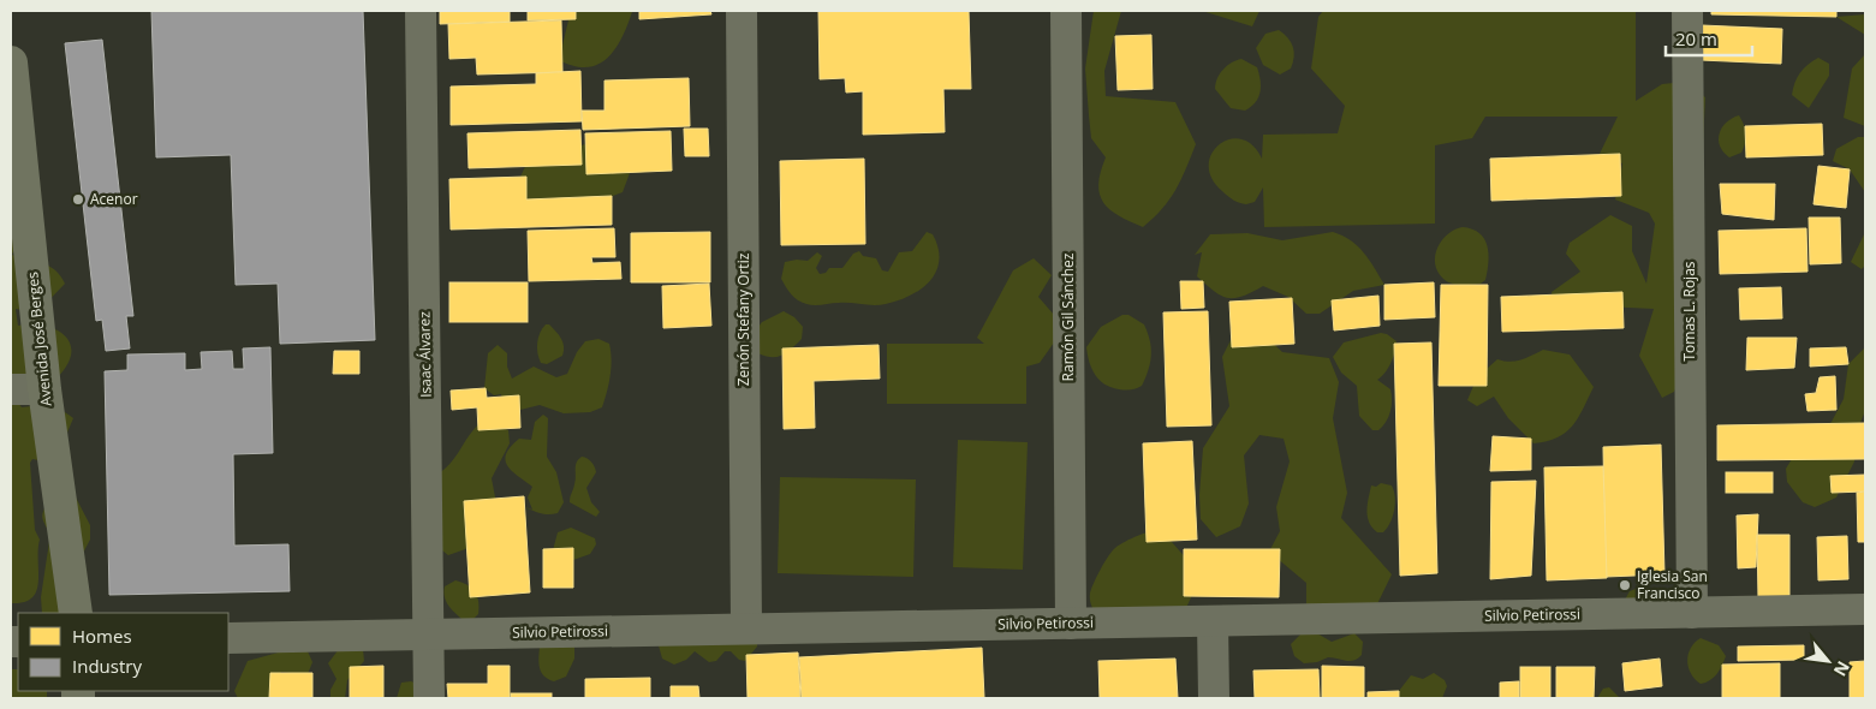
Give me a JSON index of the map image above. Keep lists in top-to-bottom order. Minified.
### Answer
{"streets":{"main road":["Avenida José Berges"],"street":["Tomas L. Rojas","Ramón Gil Sánchez","Zenón Stefany Ortiz","Isaac Álvarez","Silvio Petirossi"]},"crossings":[["Tomas L. Rojas","Silvio Petirossi"],["Ramón Gil Sánchez","Silvio Petirossi"],["Zenón Stefany Ortiz","Silvio Petirossi"],["Isaac Álvarez","Silvio Petirossi"]],"places":["Acenor","Iglesia San Francisco"],"legend":["Homes","Industry"],"scale_bar":"20 m","north":"bottom right"}
